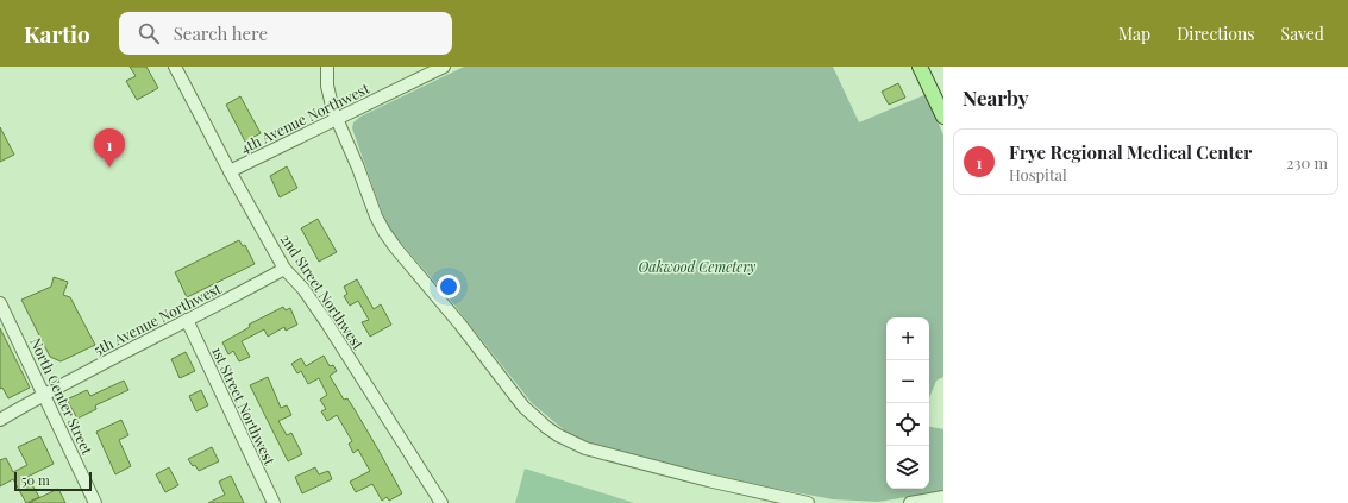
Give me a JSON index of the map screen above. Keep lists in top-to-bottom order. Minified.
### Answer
{"streets":{"street":["4th Avenue Northwest","2nd Street Northwest","5th Avenue Northwest","North Center Street","1st Street Northwest"]},"crossings":[["4th Avenue Northwest","2nd Street Northwest"],["2nd Street Northwest","5th Avenue Northwest"],["5th Avenue Northwest","North Center Street"],["5th Avenue Northwest","1st Street Northwest"]],"parks":["Oakwood Cemetery"],"scale_bar":"50 m","page":{"header":"Kartio","search":"Search here","nav":["Map","Directions","Saved"],"heading":"Nearby","pins":"1","list":[{"mark":"1","name":"Frye Regional Medical Center","note":"Hospital","value":"230 m"}],"map_buttons":["+","−"],"scale":"50 m"}}
